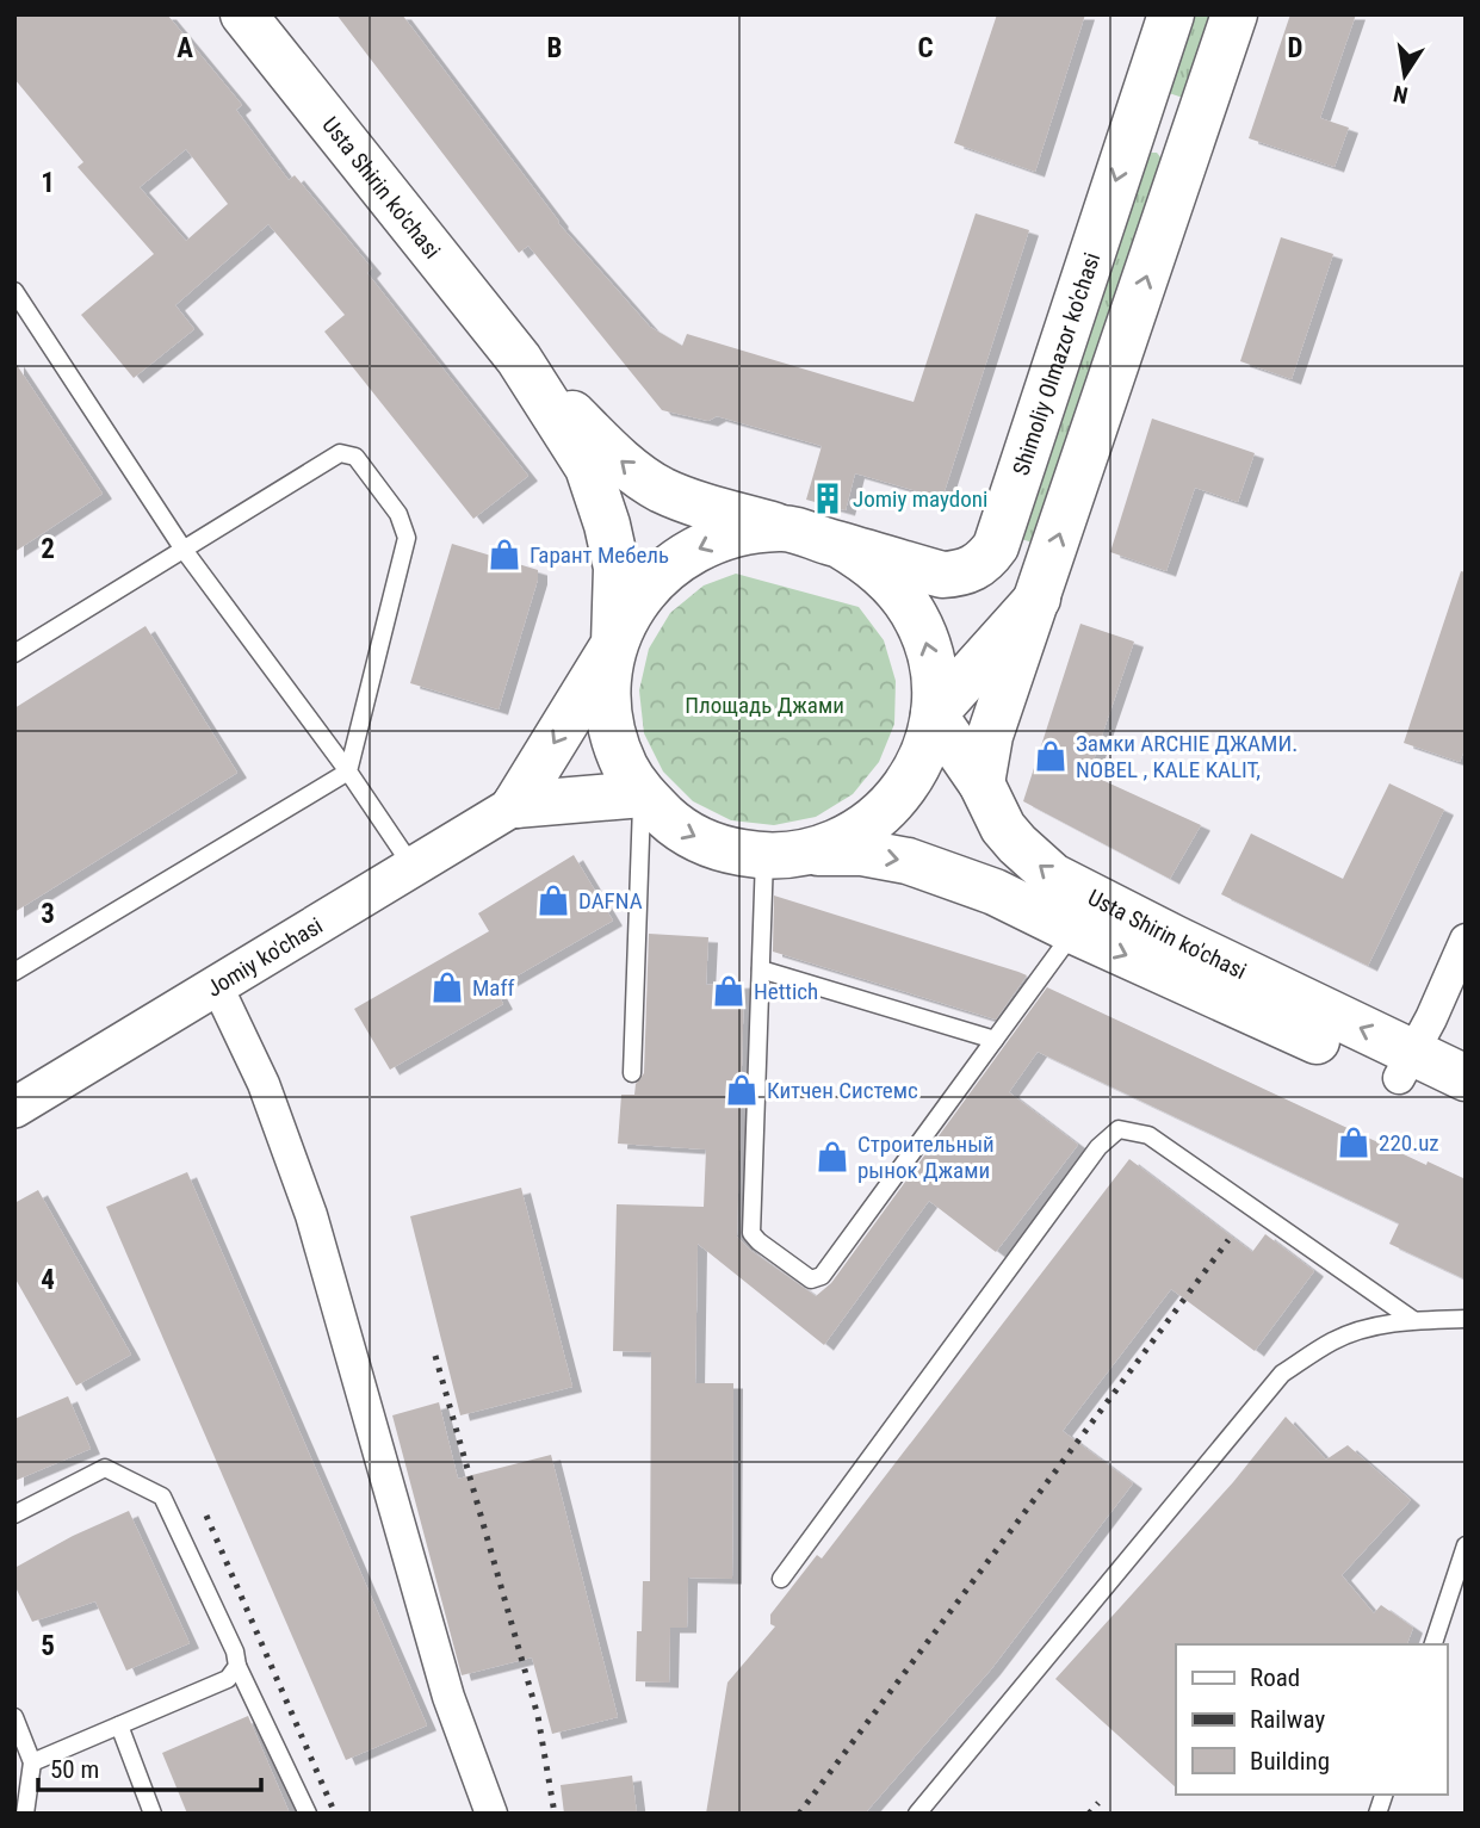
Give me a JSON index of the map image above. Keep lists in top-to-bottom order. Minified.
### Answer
{"streets":{"main road":["Usta Shirin ko'chasi","Shimoliy Olmazor ko'chasi"],"street":["Jomiy ko'chasi"]},"parks":["Площадь Джами"],"places":{"building":["Jomiy maydoni"],"shop":["Гарант Мебель","Замки ARCHIE ДЖАМИ. NOBEL , KALE KALIT,","DAFNA","Maff","Hettich","Китчен Системс","220.uz","Строительный рынок Джами"]},"legend":["Road","Railway","Building"],"scale_bar":"50 m","north":"bottom","grid":{"columns":["A","B","C","D"],"rows":["1","2","3","4","5"]}}
